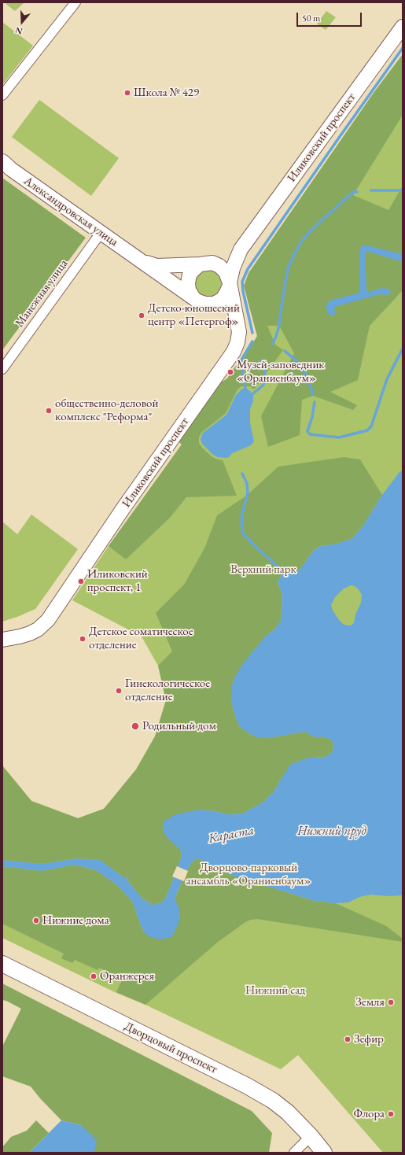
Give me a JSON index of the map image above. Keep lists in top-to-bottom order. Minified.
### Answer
{"streets":{"main road":["Иликовский проспект","Александровская улица","Дворцовый проспект"],"street":["Манежная улица"]},"crossings":[["Иликовский проспект","Александровская улица"],["Александровская улица","Манежная улица"]],"water":["Нижний пруд","Караста"],"parks":["Верхний парк","Дворцово-парковый ансамбль «Ораниенбаум»","Нижний сад"],"places":["Школа № 429","Детско-юношеский центр «Петергоф»","Музей-заповедник «Ораниенбаум»","oбщеcтвенно-деловoй кoмплeкc \"Peфoрма\"","Иликовский проспект, 1","Детское соматическое отделение","Гинекологическое отделение","Родильный дом","Нижние дома","Оранжерея","Земля","Зефир","Флора"],"scale_bar":"50 m","north":"bottom"}
